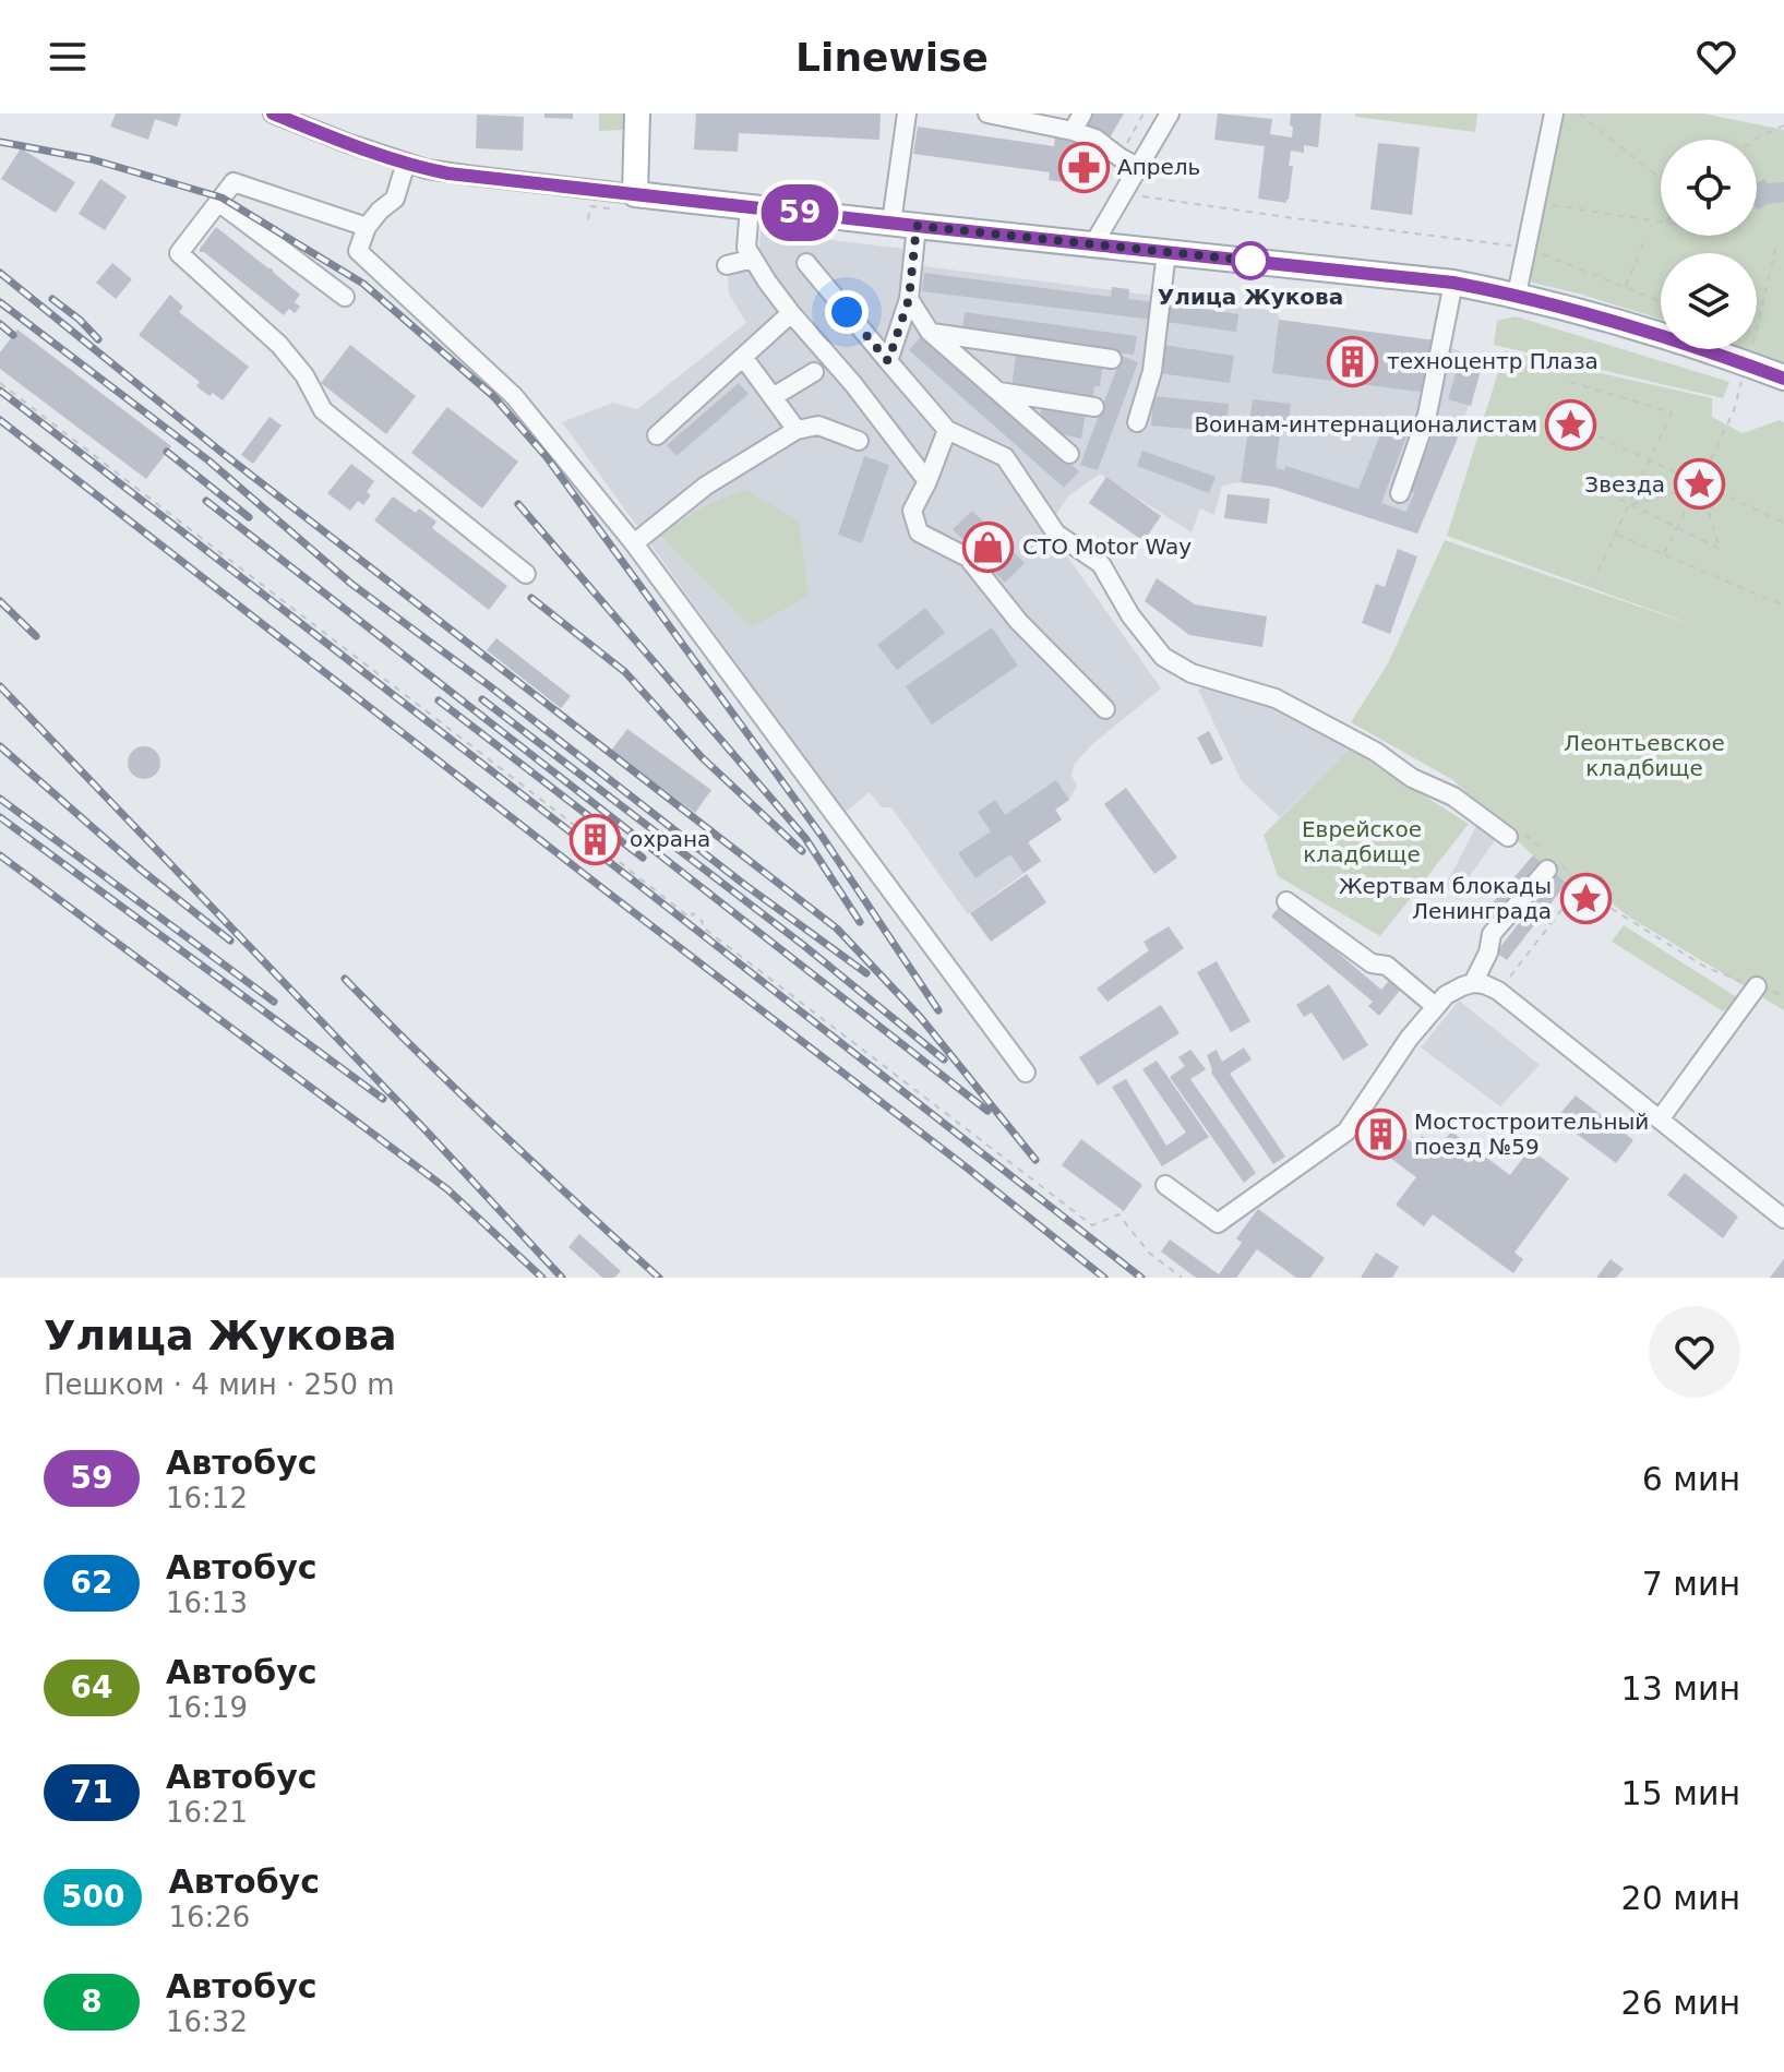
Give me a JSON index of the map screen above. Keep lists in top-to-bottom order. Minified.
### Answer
{"parks":["Леонтьевское кладбище","Еврейское кладбище"],"places":{"pharmacy":["Апрель"],"other":["Улица Жукова"],"building":["техноцентр Плаза","охрана","Мостостроительный поезд №59"],"place":["Воинам-интернационалистам","Звезда","Жертвам блокады Ленинграда"],"shop":["СТО Motor Way"]},"lines":["bus line 59"],"page":{"header":"Linewise","on_map":"59","heading":["Улица Жукова","Пешком · 4 мин · 250 m"],"list":[{"mark":"59","name":"Автобус","note":"16:12","value":"6 мин"},{"mark":"62","name":"Автобус","note":"16:13","value":"7 мин"},{"mark":"64","name":"Автобус","note":"16:19","value":"13 мин"},{"mark":"71","name":"Автобус","note":"16:21","value":"15 мин"},{"mark":"500","name":"Автобус","note":"16:26","value":"20 мин"},{"mark":"8","name":"Автобус","note":"16:32","value":"26 мин"}]}}
